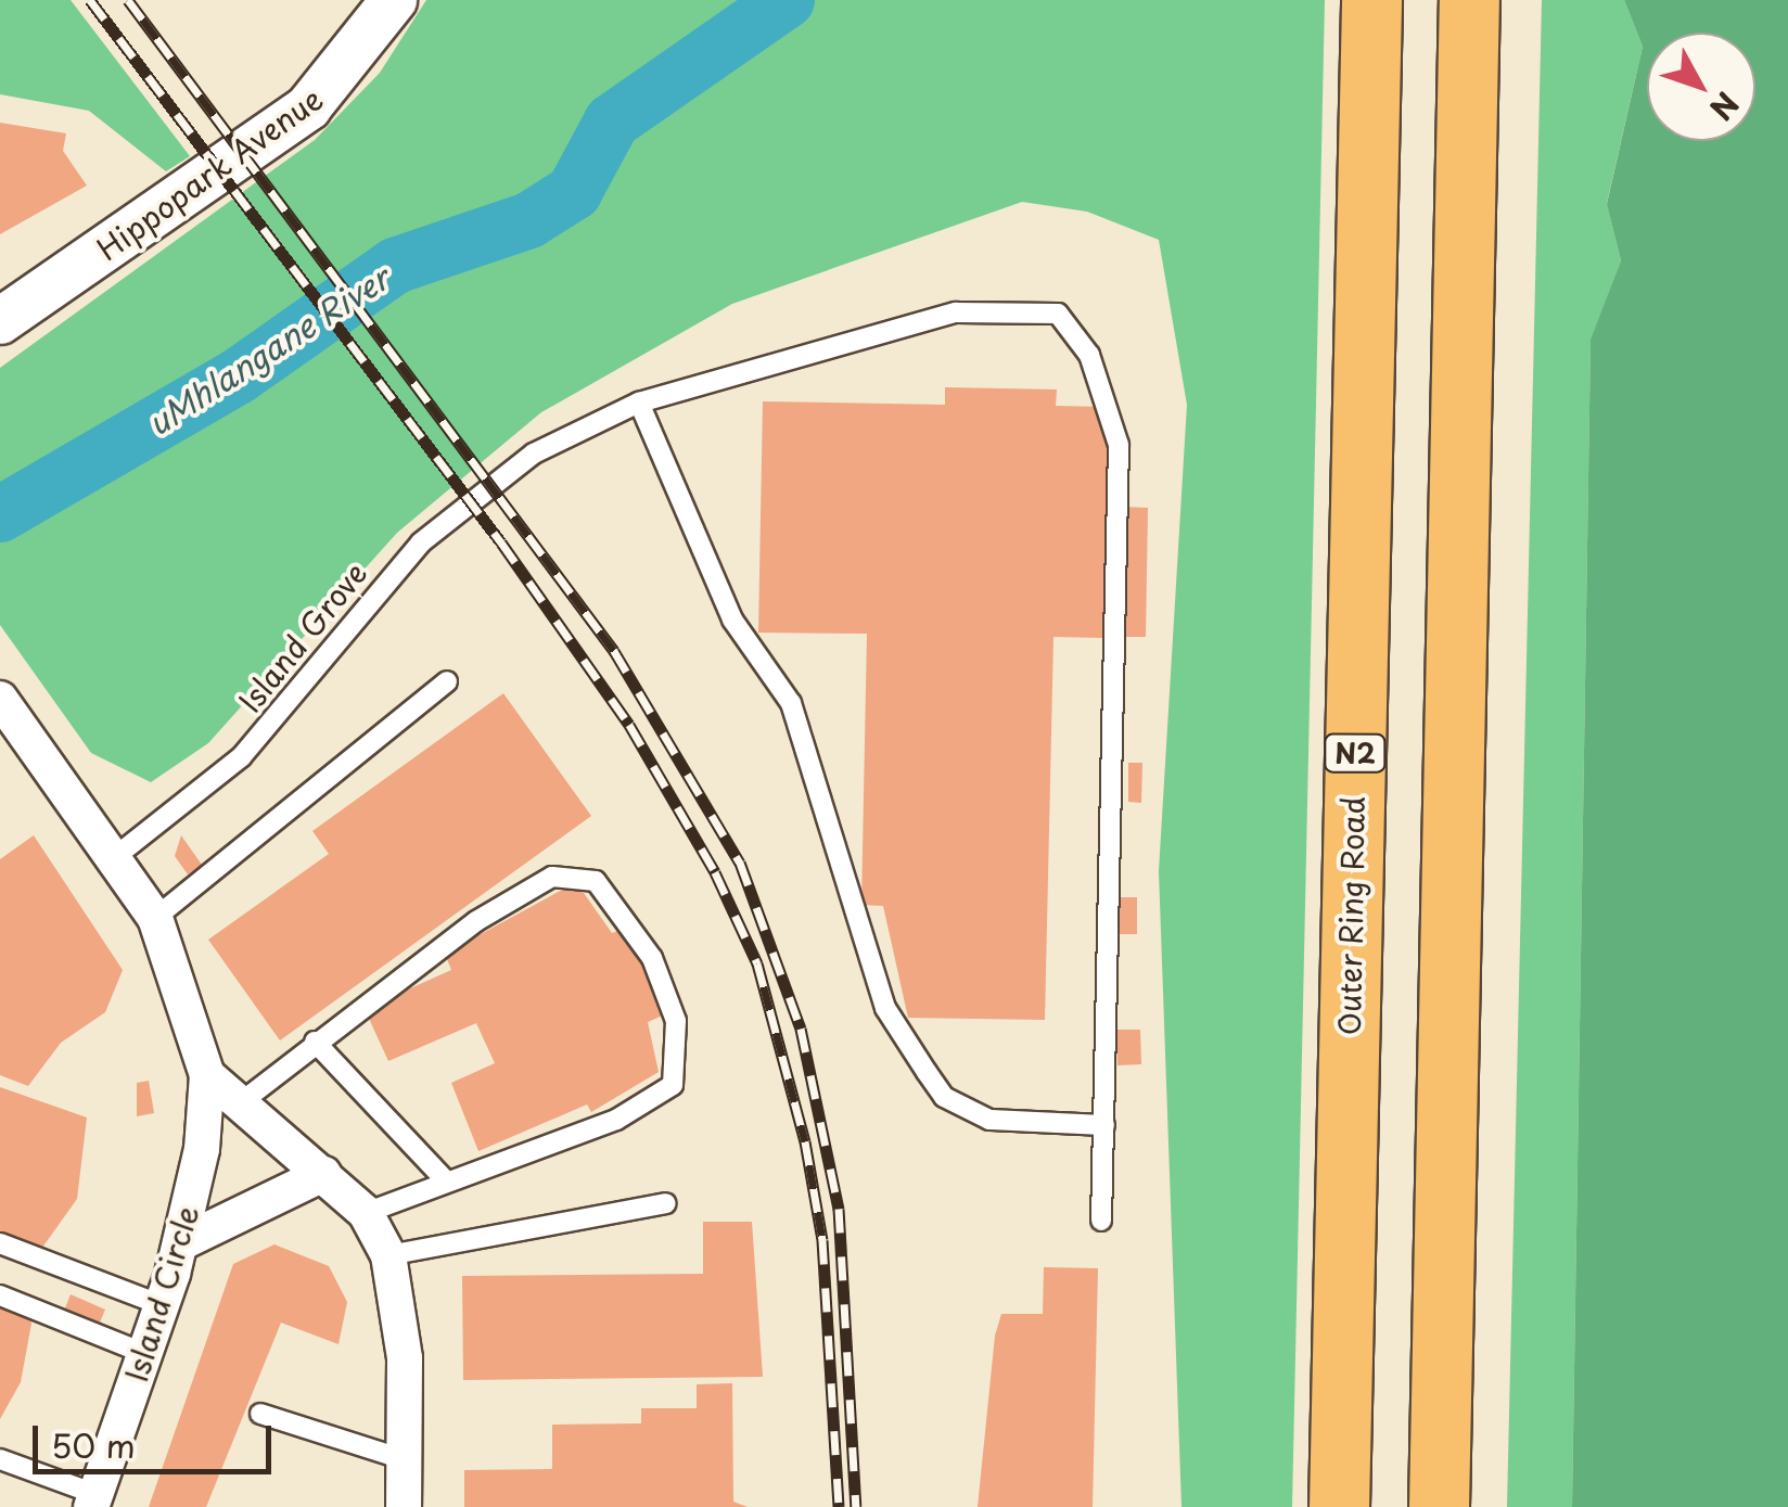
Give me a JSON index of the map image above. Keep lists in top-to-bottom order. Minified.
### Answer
{"streets":{"highway":["N2","Outer Ring Road"],"street":["Hippopark Avenue","Island Circle"],"lane":["Island Grove"]},"crossings":[["Island Grove","Island Circle"]],"water":["uMhlangane River"],"scale_bar":"50 m","north":"bottom right"}
